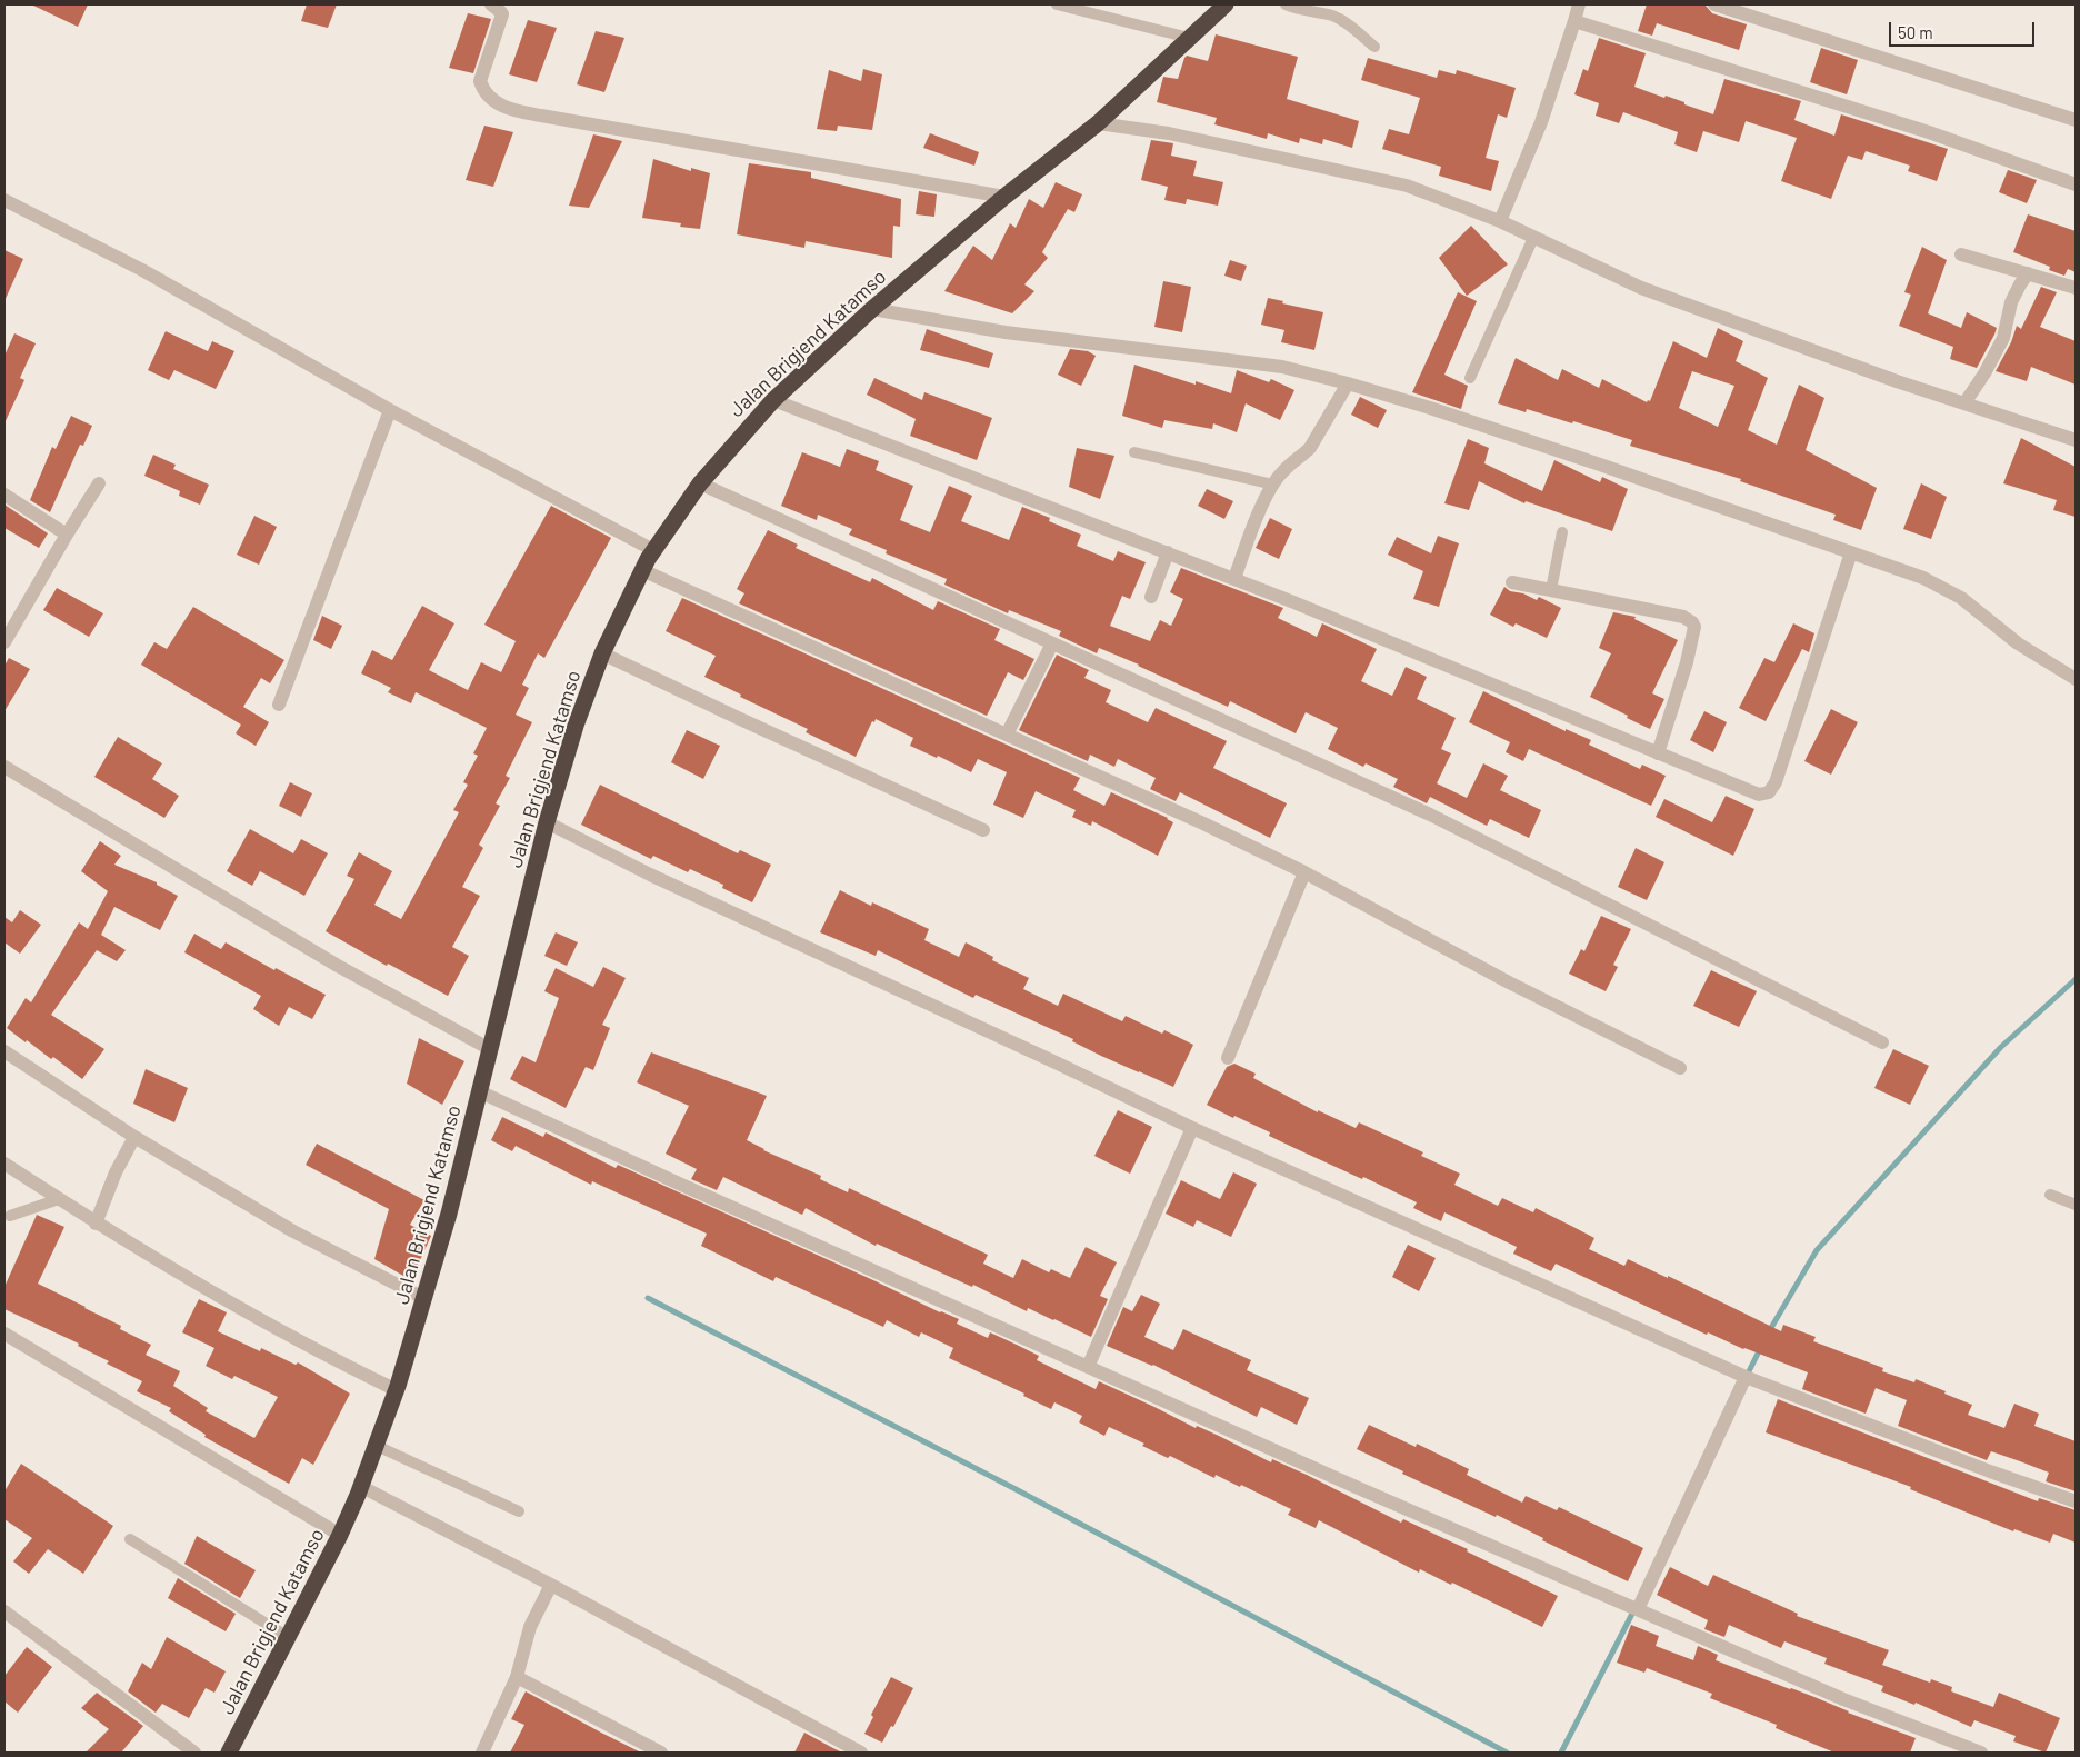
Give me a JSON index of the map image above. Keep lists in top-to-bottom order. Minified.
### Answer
{"streets":{"highway":["Jalan Brigjend Katamso"]},"scale_bar":"50 m"}
